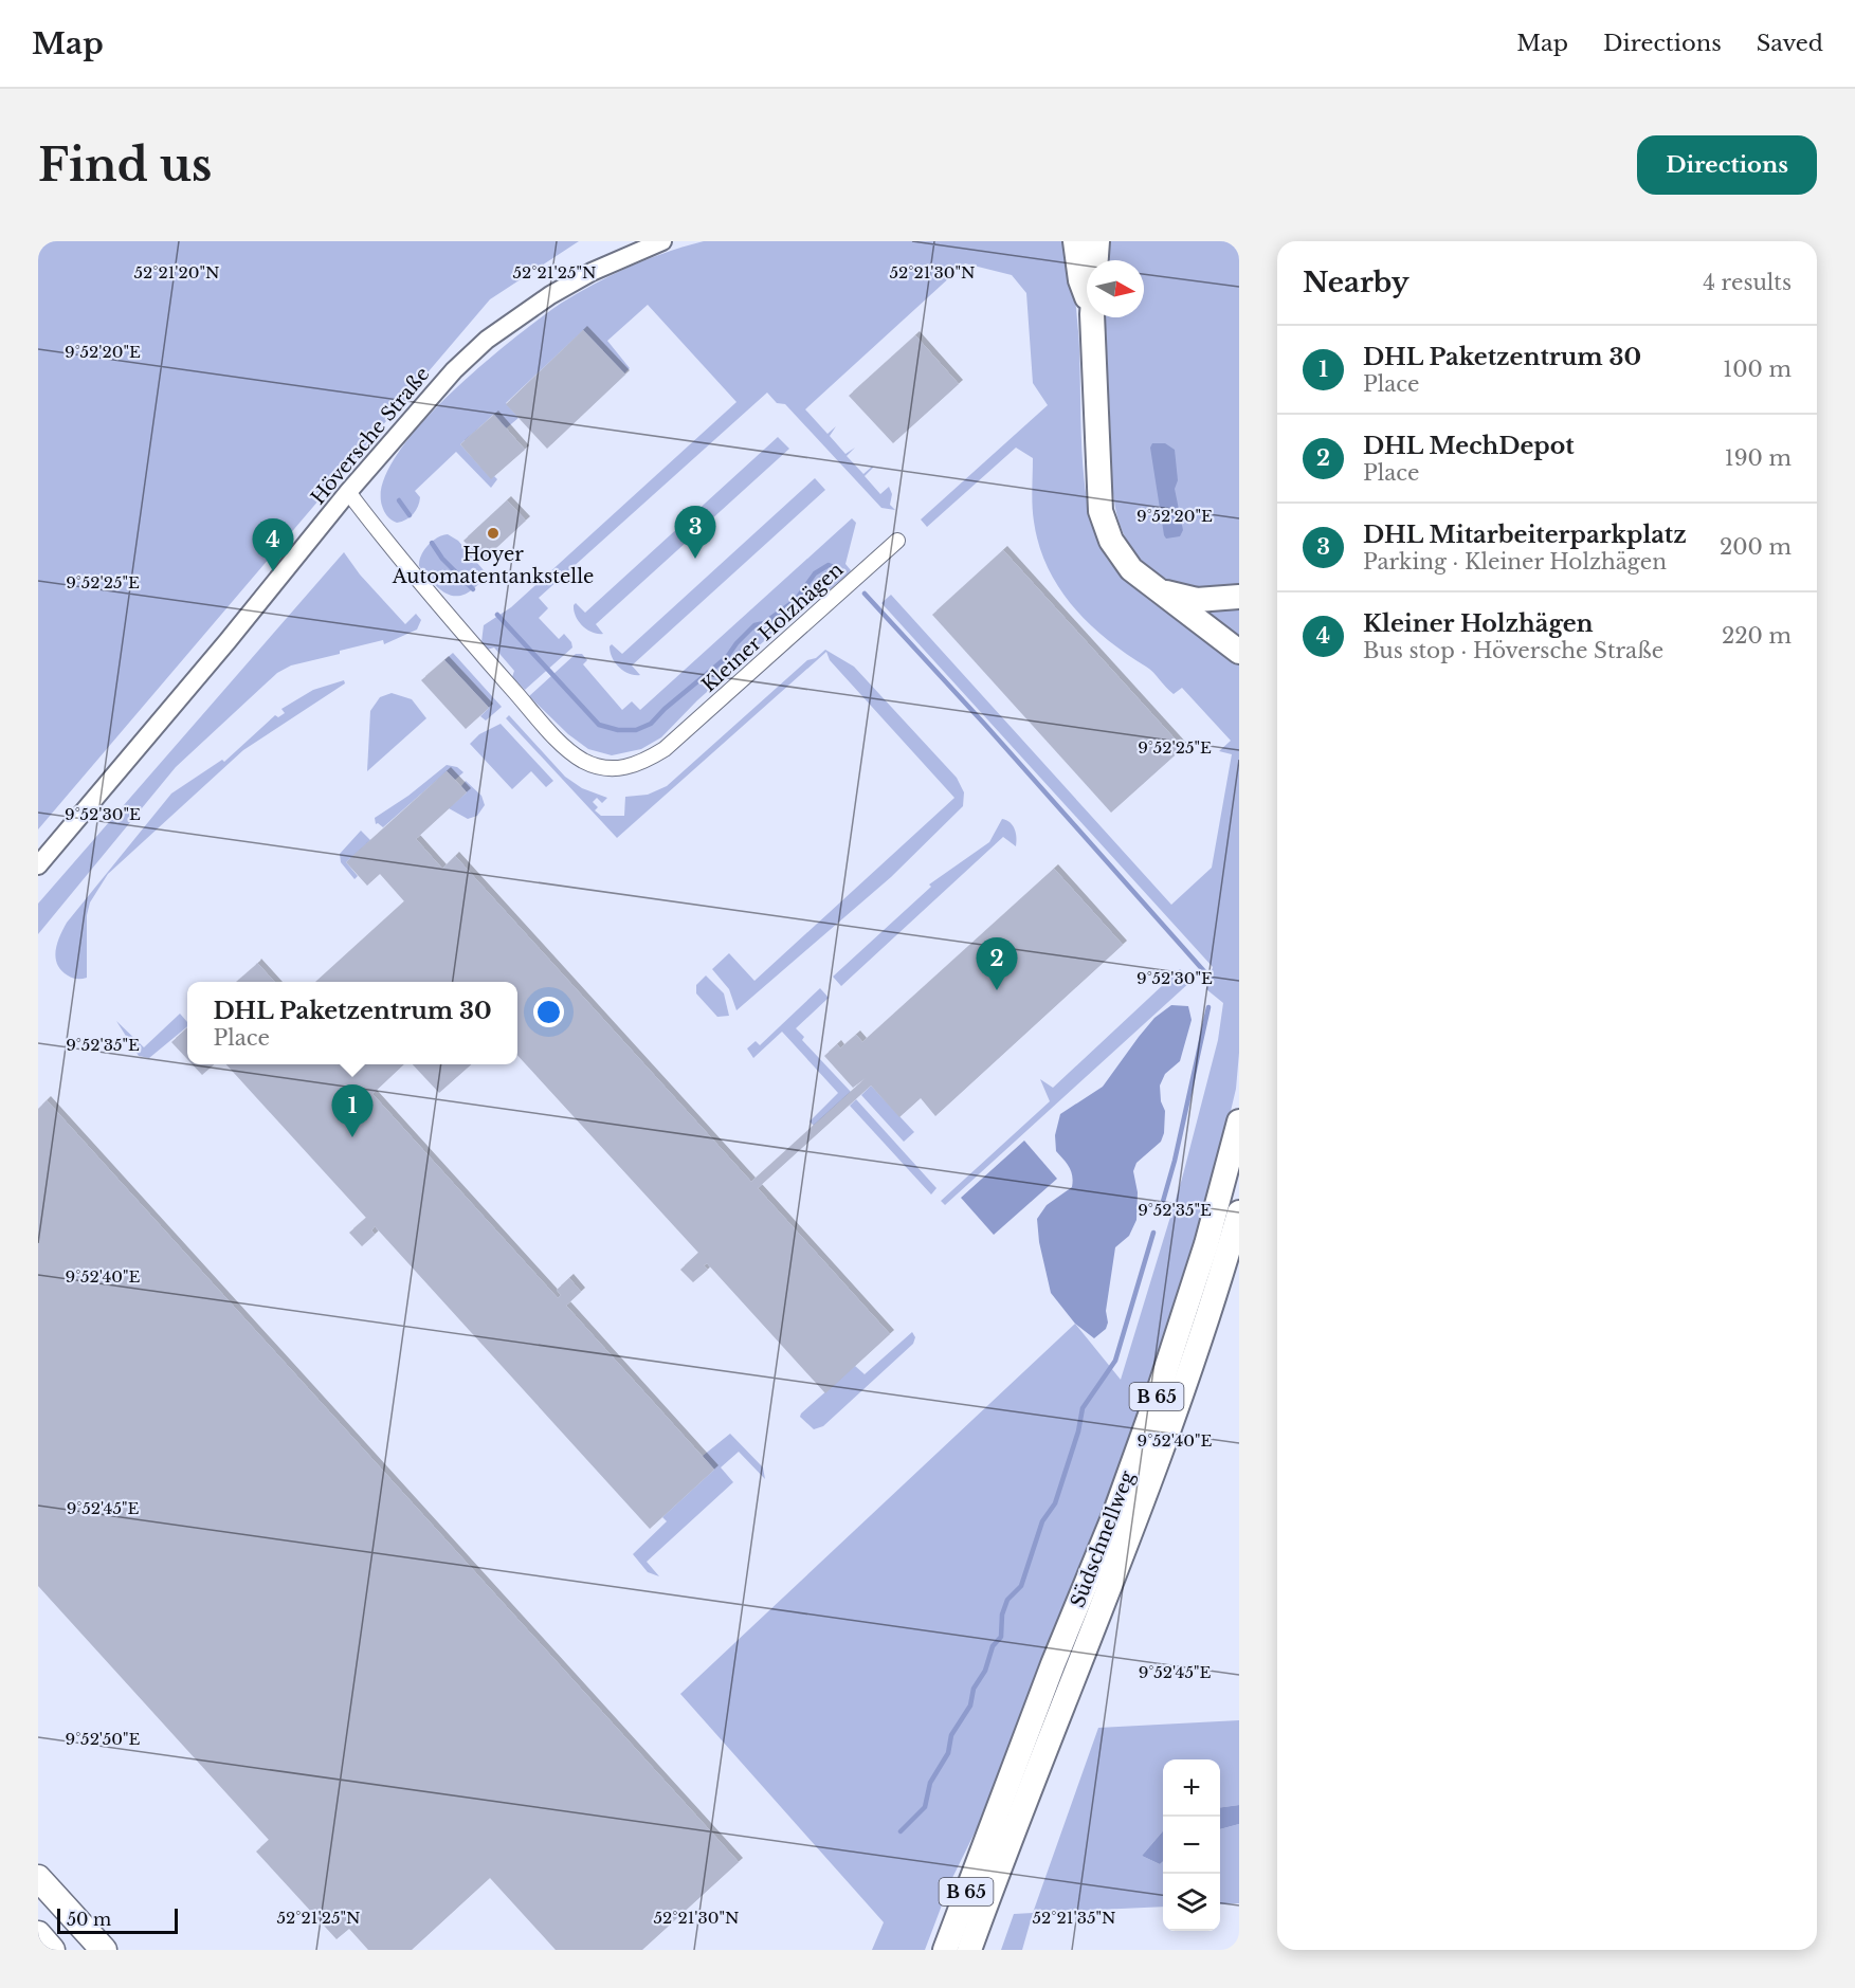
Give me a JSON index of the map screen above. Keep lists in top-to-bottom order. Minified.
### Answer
{"streets":{"highway":["B 65","Südschnellweg"],"street":["Höversche Straße","Kleiner Holzhägen"]},"crossings":[["Höversche Straße","Kleiner Holzhägen"]],"places":["Hoyer Automatentankstelle"],"scale_bar":"50 m","north":"right","page":{"header":"Map","nav":["Map","Directions","Saved"],"buttons":"Directions","title":"Find us","heading":["Nearby","4 results"],"list":[{"mark":"1","name":"DHL Paketzentrum 30","note":"Place","value":"100 m"},{"mark":"2","name":"DHL MechDepot","note":"Place","value":"190 m"},{"mark":"3","name":"DHL Mitarbeiterparkplatz","note":"Parking · Kleiner Holzhägen","value":"200 m"},{"mark":"4","name":"Kleiner Holzhägen","note":"Bus stop · Höversche Straße","value":"220 m"}],"pins":["3","4","2","1"],"popup":["DHL Paketzentrum 30","Place"],"map_buttons":["+","−"],"scale":"50 m"},"coordinates":["52°21'20\"N","52°21'25\"N","52°21'30\"N","9°52'20\"E","9°52'25\"E","9°52'30\"E","9°52'35\"E","9°52'40\"E","9°52'45\"E","9°52'50\"E","52°21'35\"N"]}
